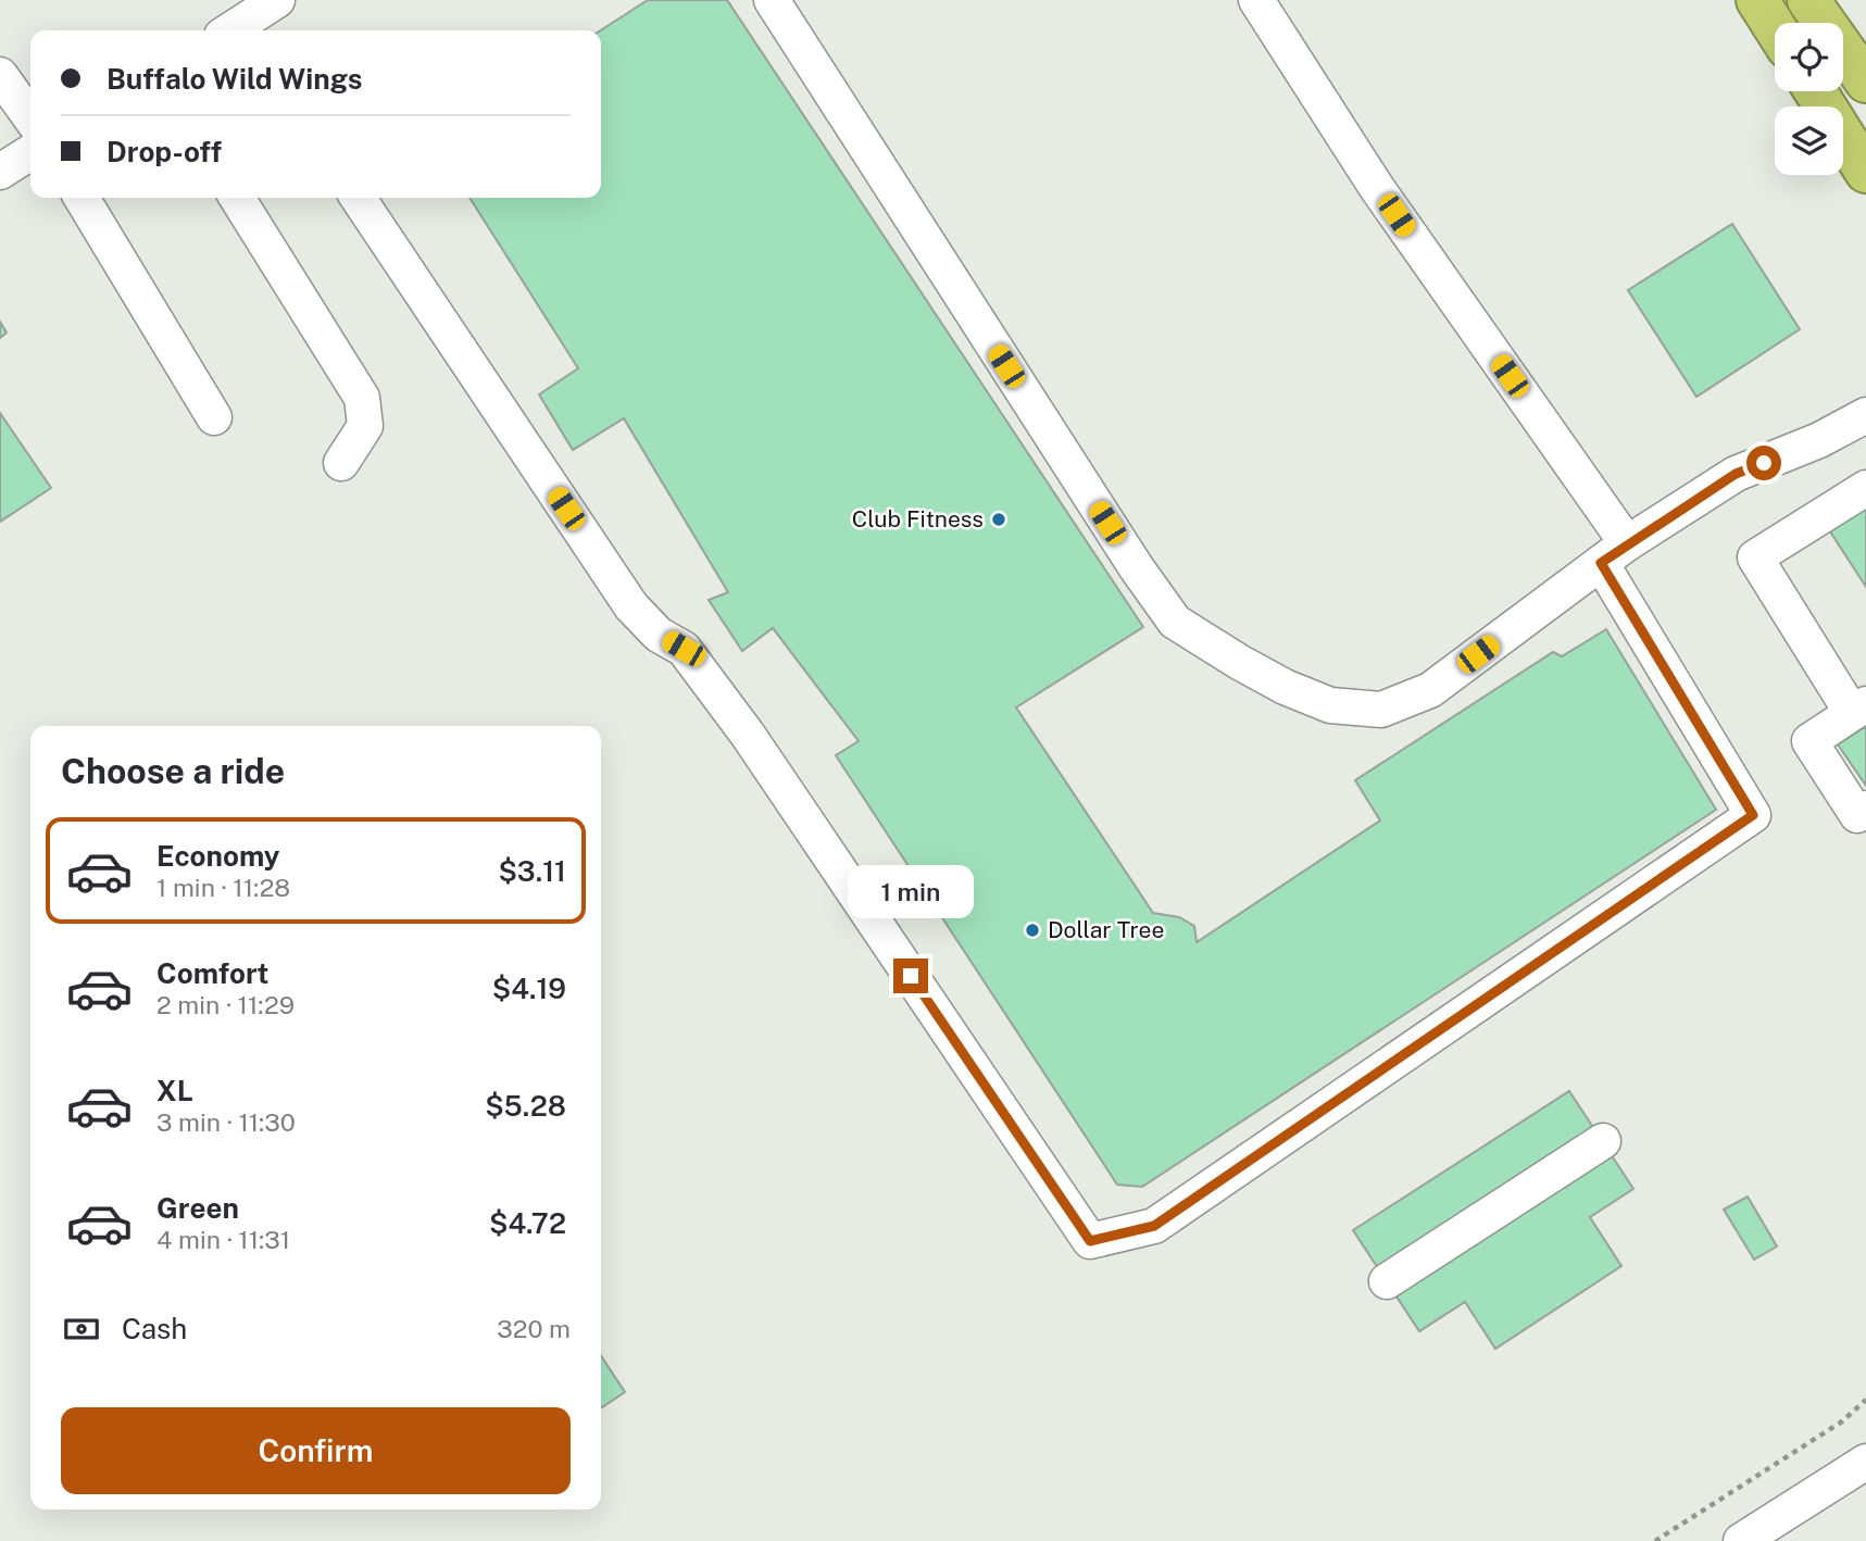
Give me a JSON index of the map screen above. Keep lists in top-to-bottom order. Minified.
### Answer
{"places":["Club Fitness","Dollar Tree"],"page":{"banner":["Buffalo Wild Wings","Drop-off"],"heading":"Choose a ride","list":[{"name":"Economy","note":"1 min · 11:28","value":"$3.11"},{"name":"Comfort","note":"2 min · 11:29","value":"$4.19"},{"name":"XL","note":"3 min · 11:30","value":"$5.28"},{"name":"Green","note":"4 min · 11:31","value":"$4.72"}],"bubble":"1 min","pay":["Cash","320 m"],"buttons":"Confirm"}}
